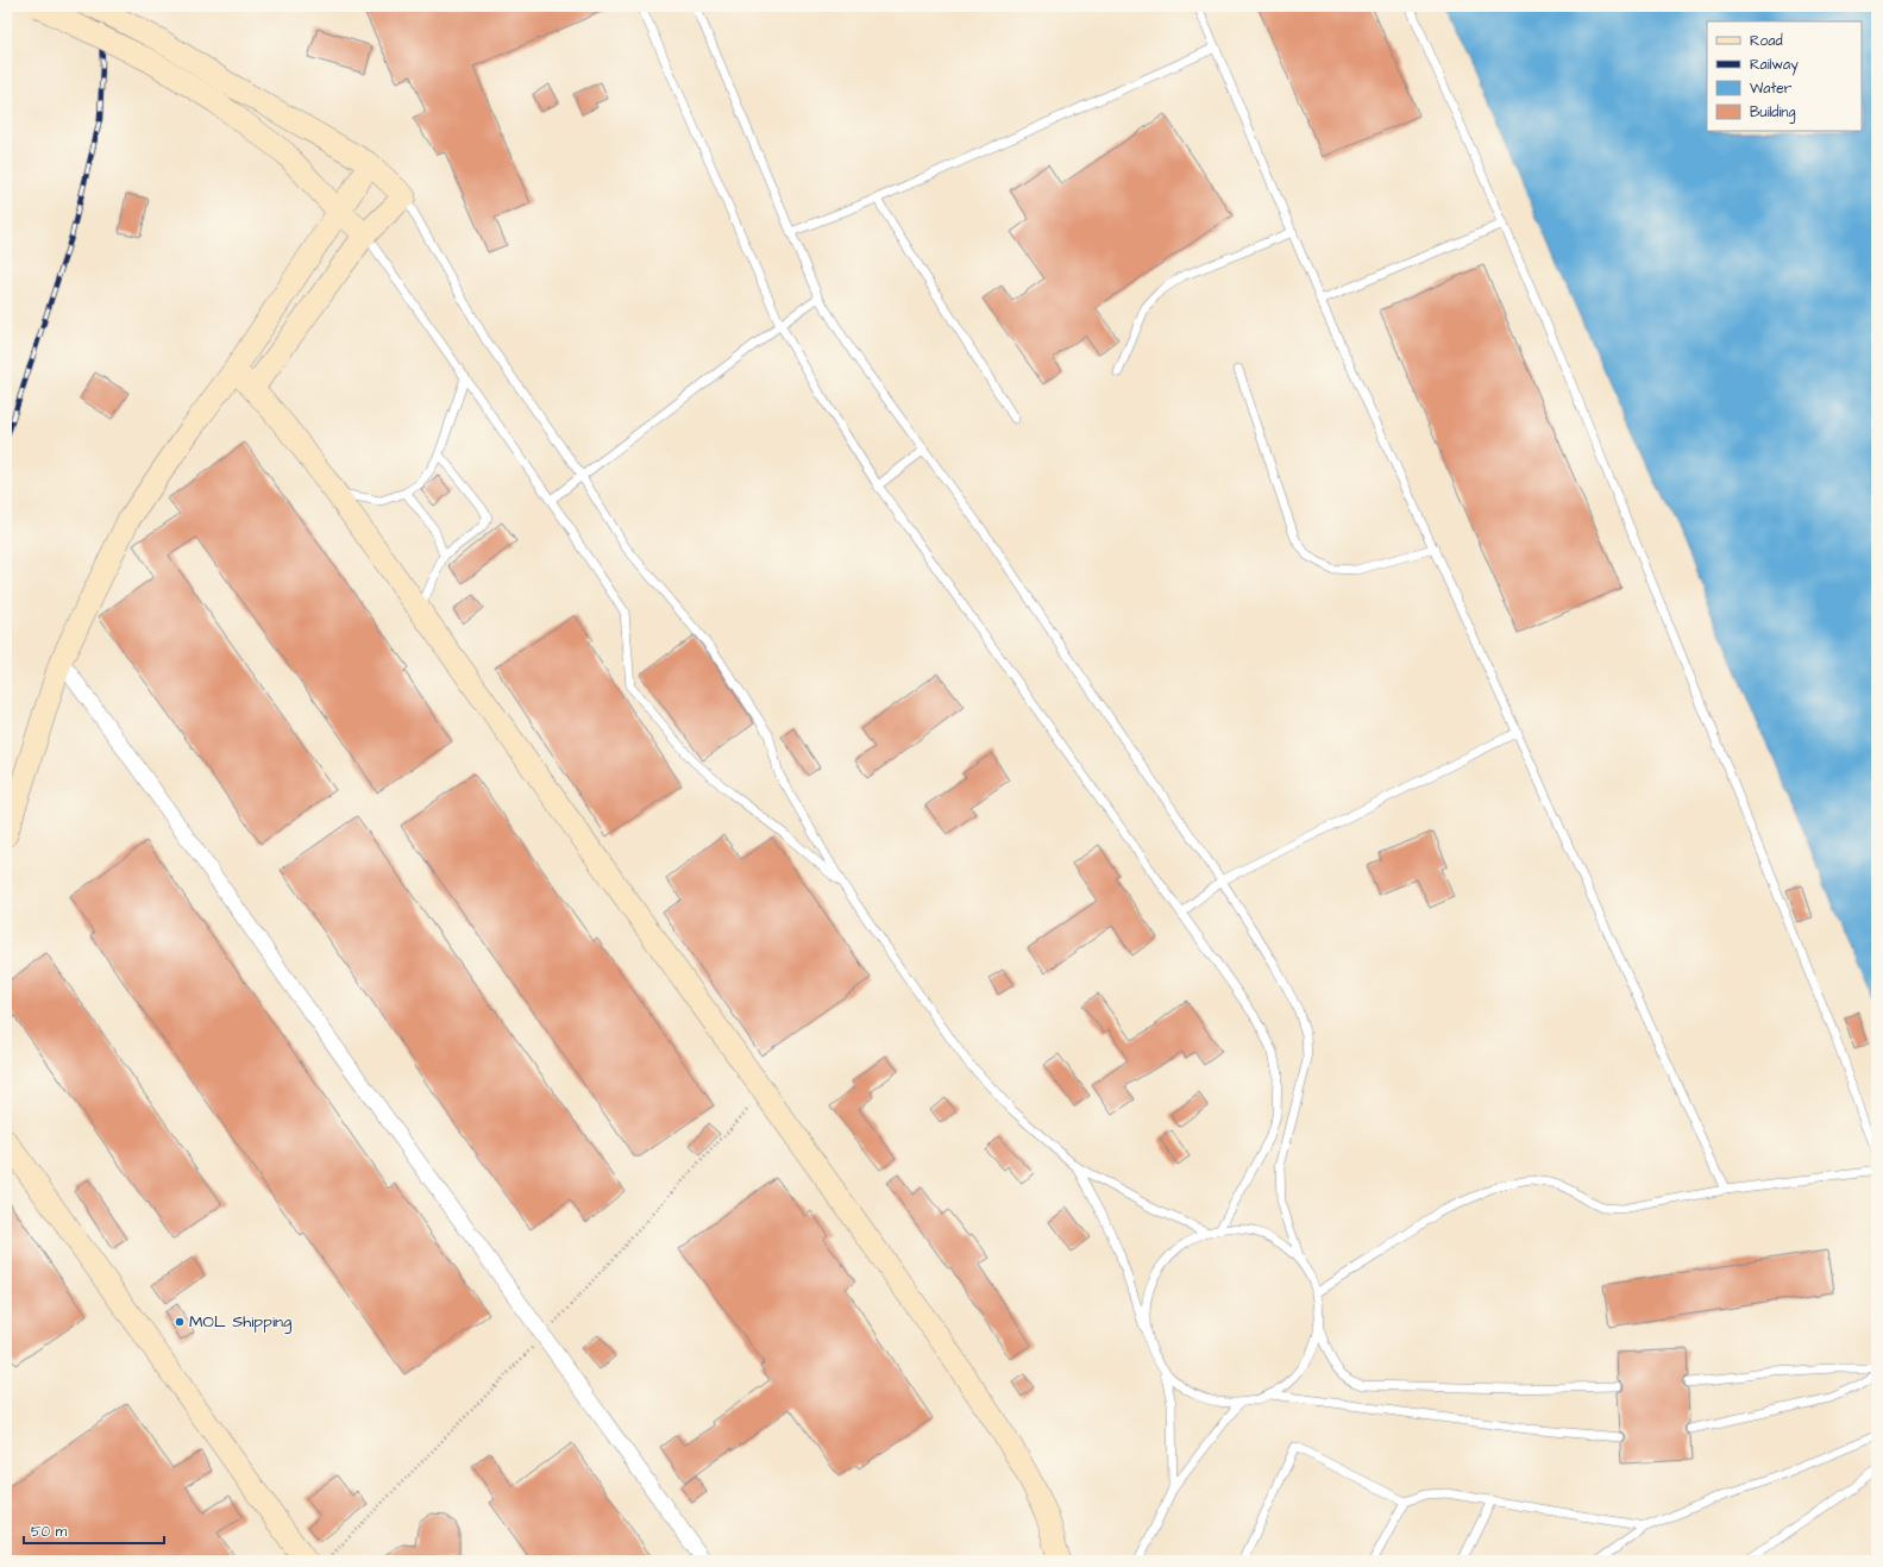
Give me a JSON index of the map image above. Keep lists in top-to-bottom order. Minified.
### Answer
{"places":["MOL Shipping"],"legend":["Road","Railway","Water","Building"],"scale_bar":"50 m"}
